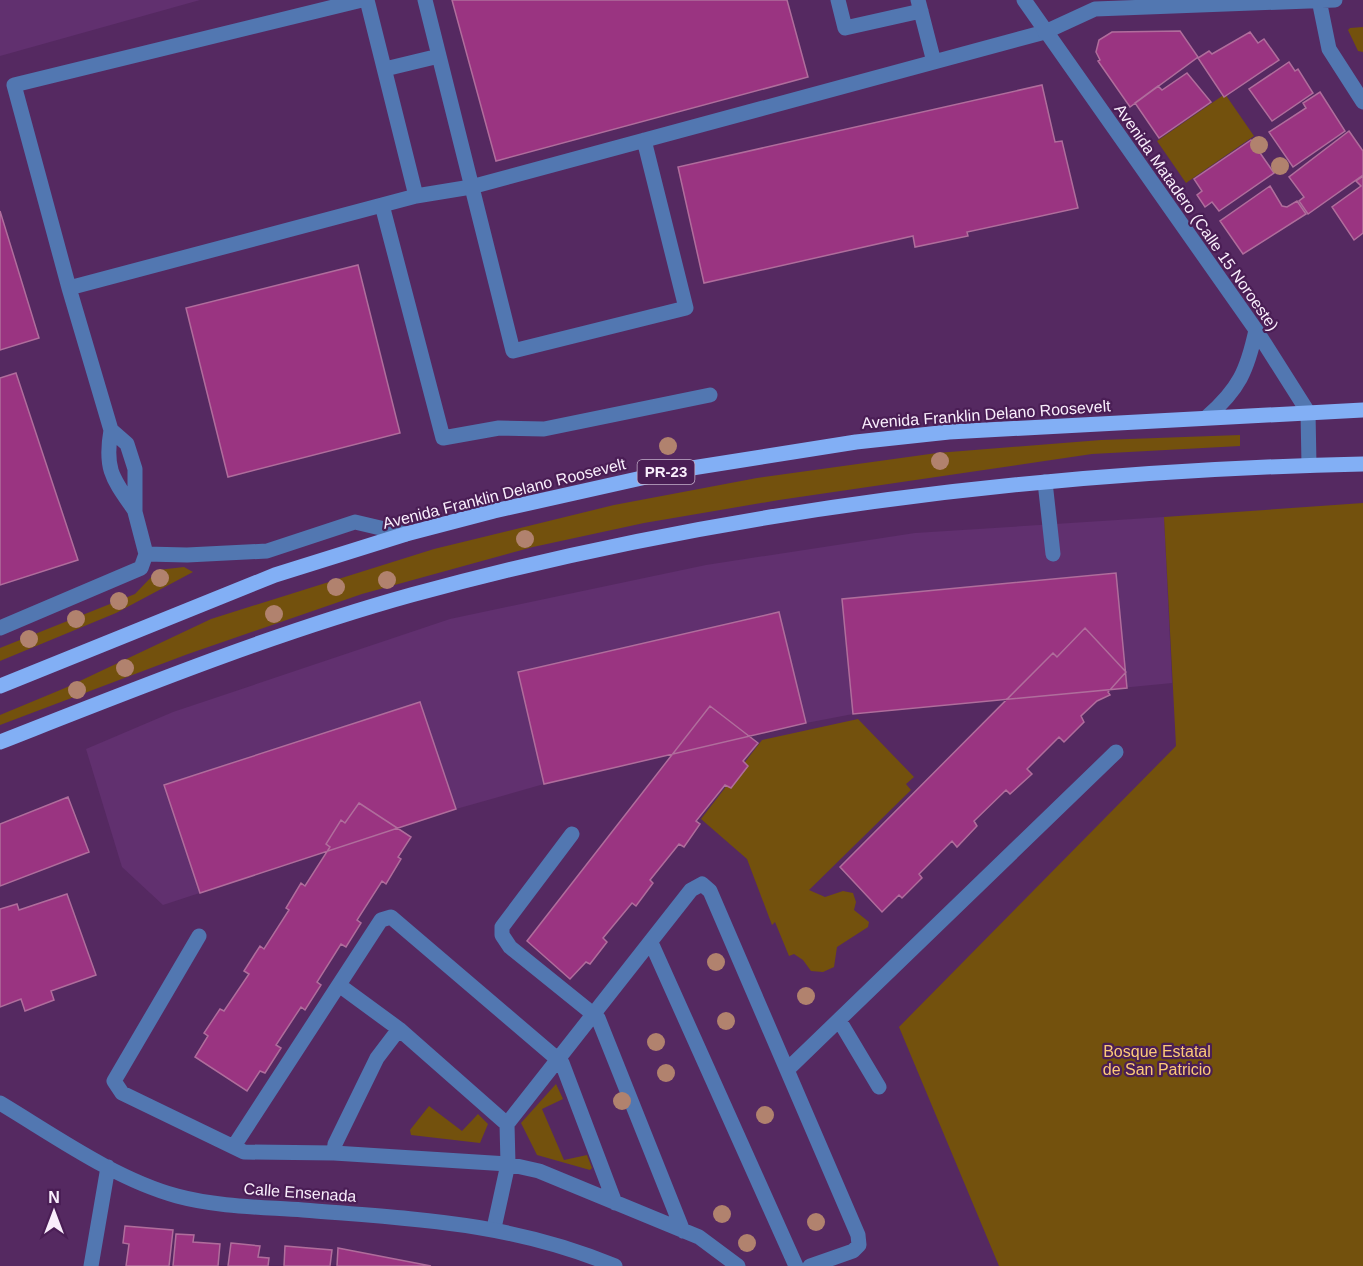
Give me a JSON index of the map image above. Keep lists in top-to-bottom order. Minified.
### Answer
{"streets":{"main road":["Avenida Franklin Delano Roosevelt","PR-23"],"street":["Avenida Matadero (Calle 15 Noroeste)","Calle Ensenada"]},"crossings":[["Avenida Matadero (Calle 15 Noroeste)","Avenida Franklin Delano Roosevelt"]],"parks":["Bosque Estatal de San Patricio"],"north":"top"}
